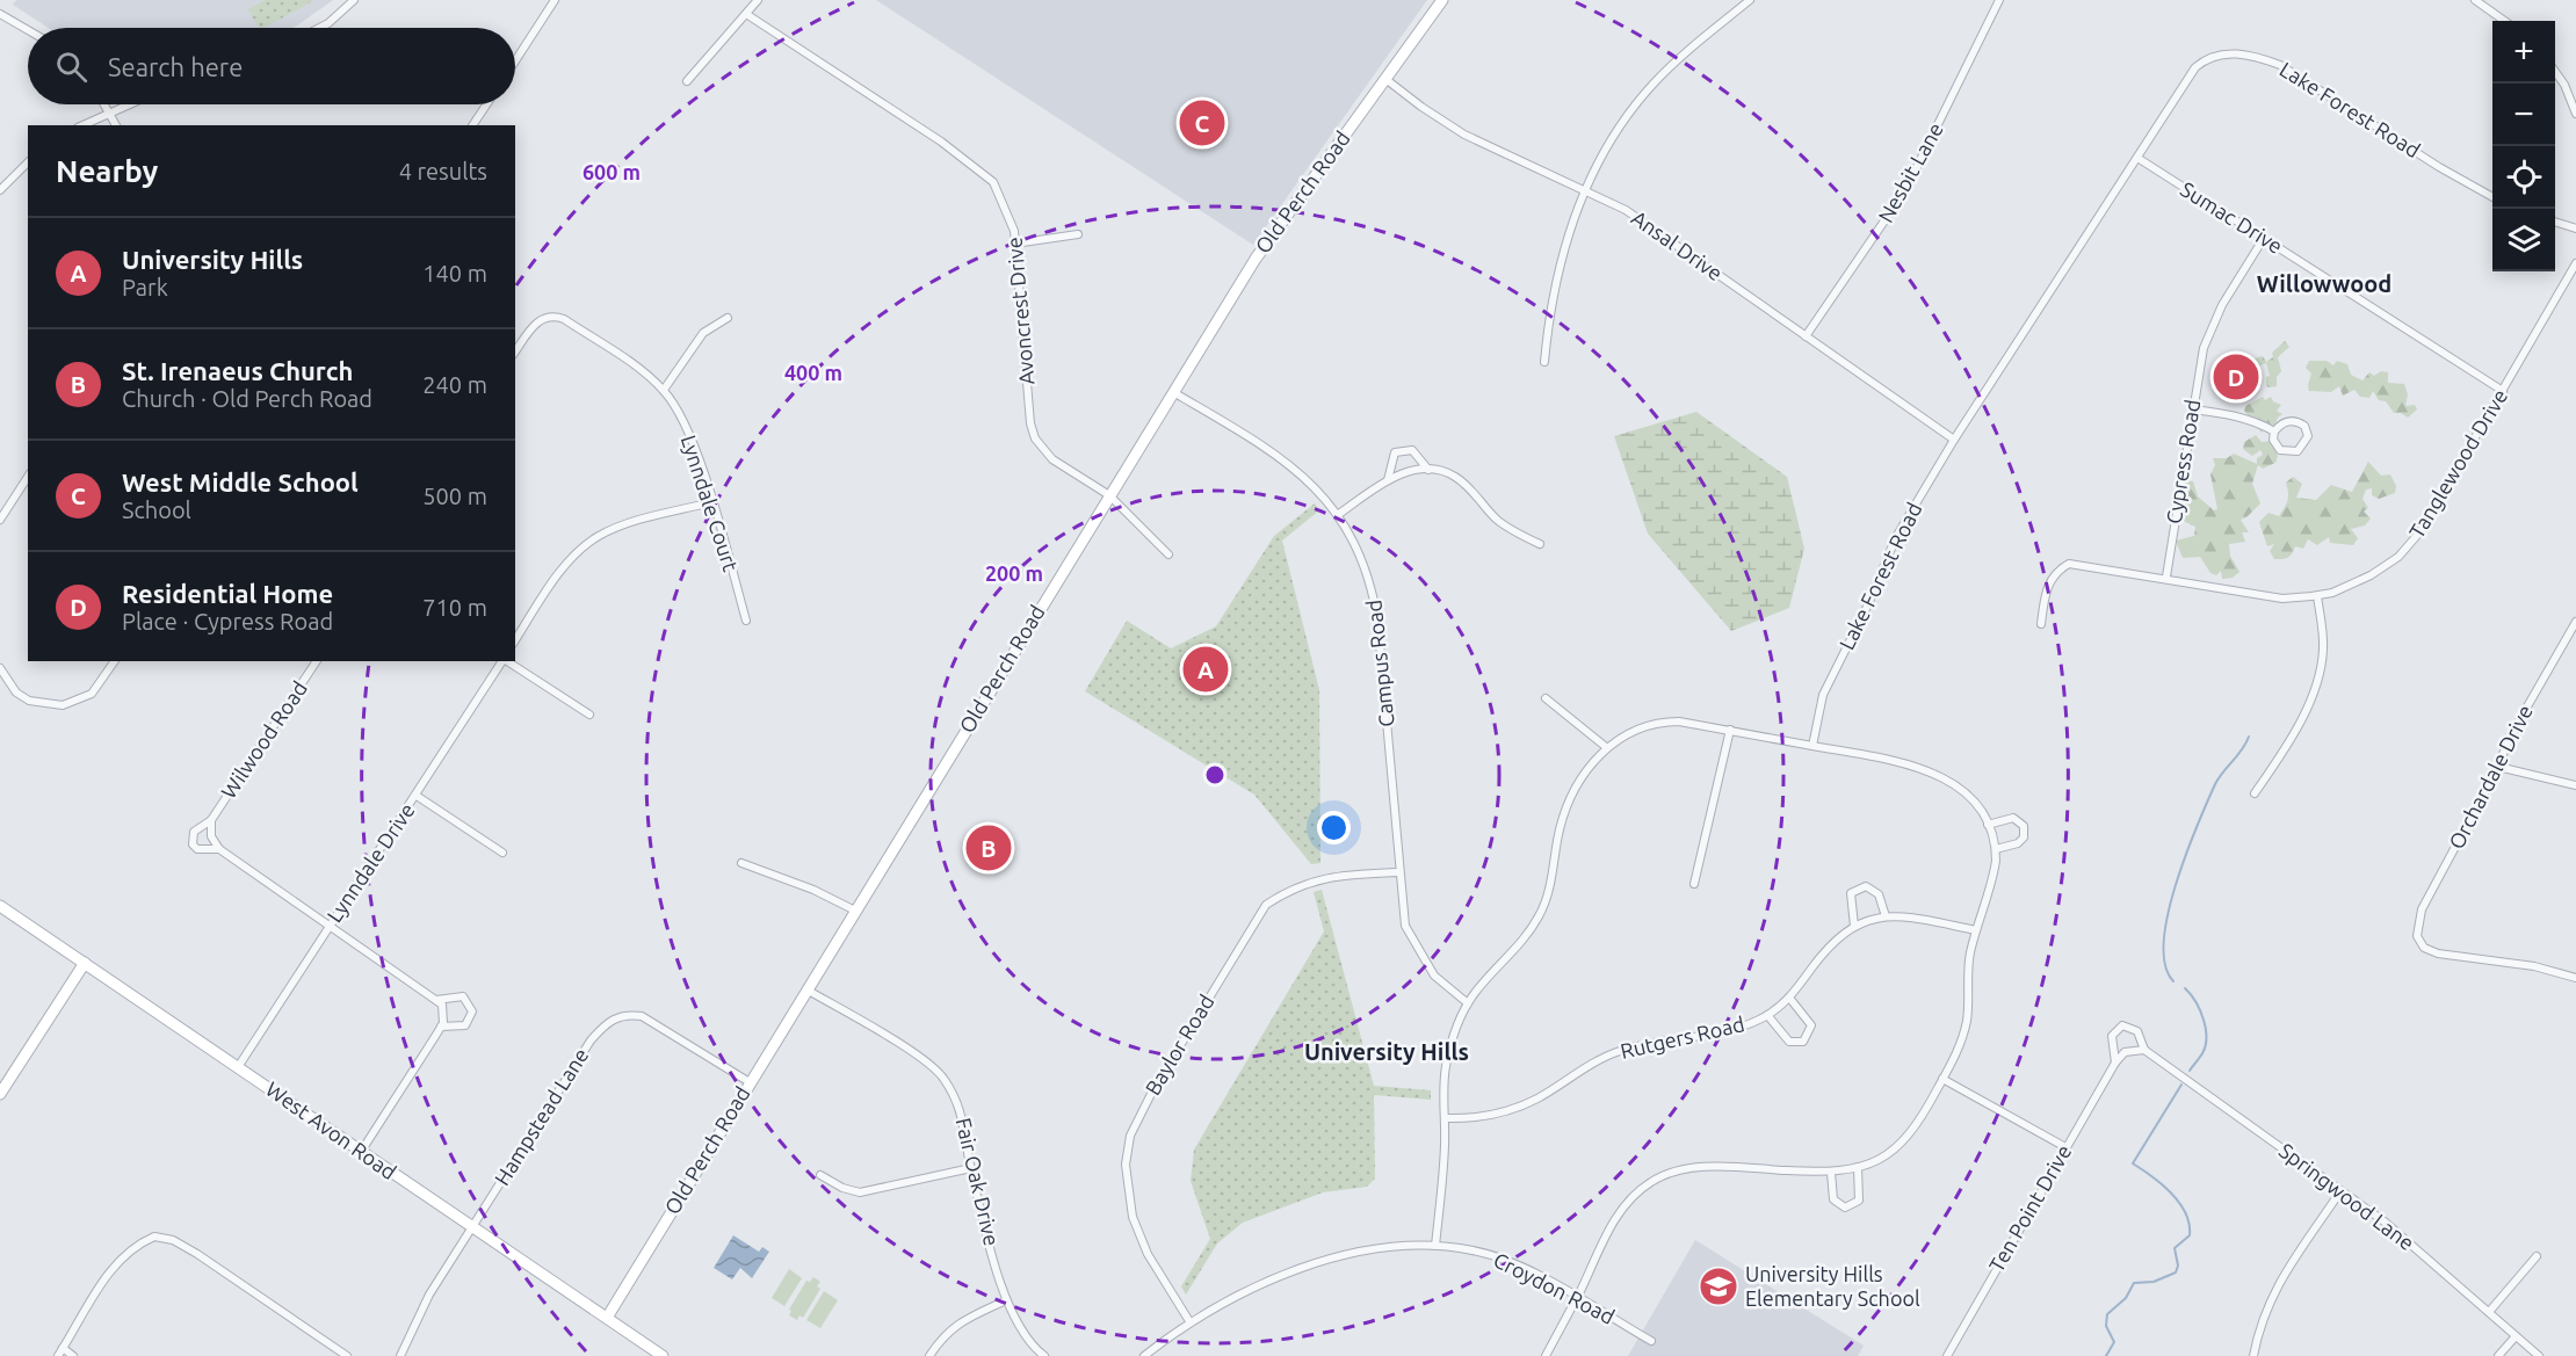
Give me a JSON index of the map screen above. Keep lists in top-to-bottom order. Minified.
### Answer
{"streets":{"street":["Lake Forest Road","Nesbit Lane","Old Perch Road","Sumac Drive","Ansal Drive","Avoncrest Drive","Cypress Road","Tanglewood Drive","Lynndale Court","Campus Road","Wilwood Road","Orchardale Drive","Lynndale Drive","Rutgers Road","Baylor Road","Hampstead Lane","West Avon Road","Fair Oak Drive","Springwood Lane","Ten Point Drive","Croydon Road"]},"crossings":[["Lake Forest Road","Sumac Drive"],["Lake Forest Road","Ansal Drive"],["Nesbit Lane","Ansal Drive"],["Old Perch Road","Ansal Drive"],["Old Perch Road","Avoncrest Drive"],["Old Perch Road","Campus Road"],["Old Perch Road","Hampstead Lane"],["Old Perch Road","West Avon Road"],["Old Perch Road","Fair Oak Drive"],["Sumac Drive","Cypress Road"],["Sumac Drive","Tanglewood Drive"],["Cypress Road","Tanglewood Drive"],["Campus Road","Baylor Road"],["Wilwood Road","Lynndale Drive"],["Lynndale Drive","West Avon Road"],["Baylor Road","Croydon Road"],["Hampstead Lane","West Avon Road"],["Springwood Lane","Ten Point Drive"]],"districts":["Willowwood","University Hills"],"places":{"school or university":["University Hills Elementary School"]},"page":{"map_buttons":["+","−"],"search":"Search here","pins":["C","D","A","B"],"heading":["Nearby","4 results"],"list":[{"mark":"A","name":"University Hills","note":"Park","value":"140 m"},{"mark":"B","name":"St. Irenaeus Church","note":"Church · Old Perch Road","value":"240 m"},{"mark":"C","name":"West Middle School","note":"School","value":"500 m"},{"mark":"D","name":"Residential Home","note":"Place · Cypress Road","value":"710 m"}]},"rings":["600 m","400 m","200 m"]}
